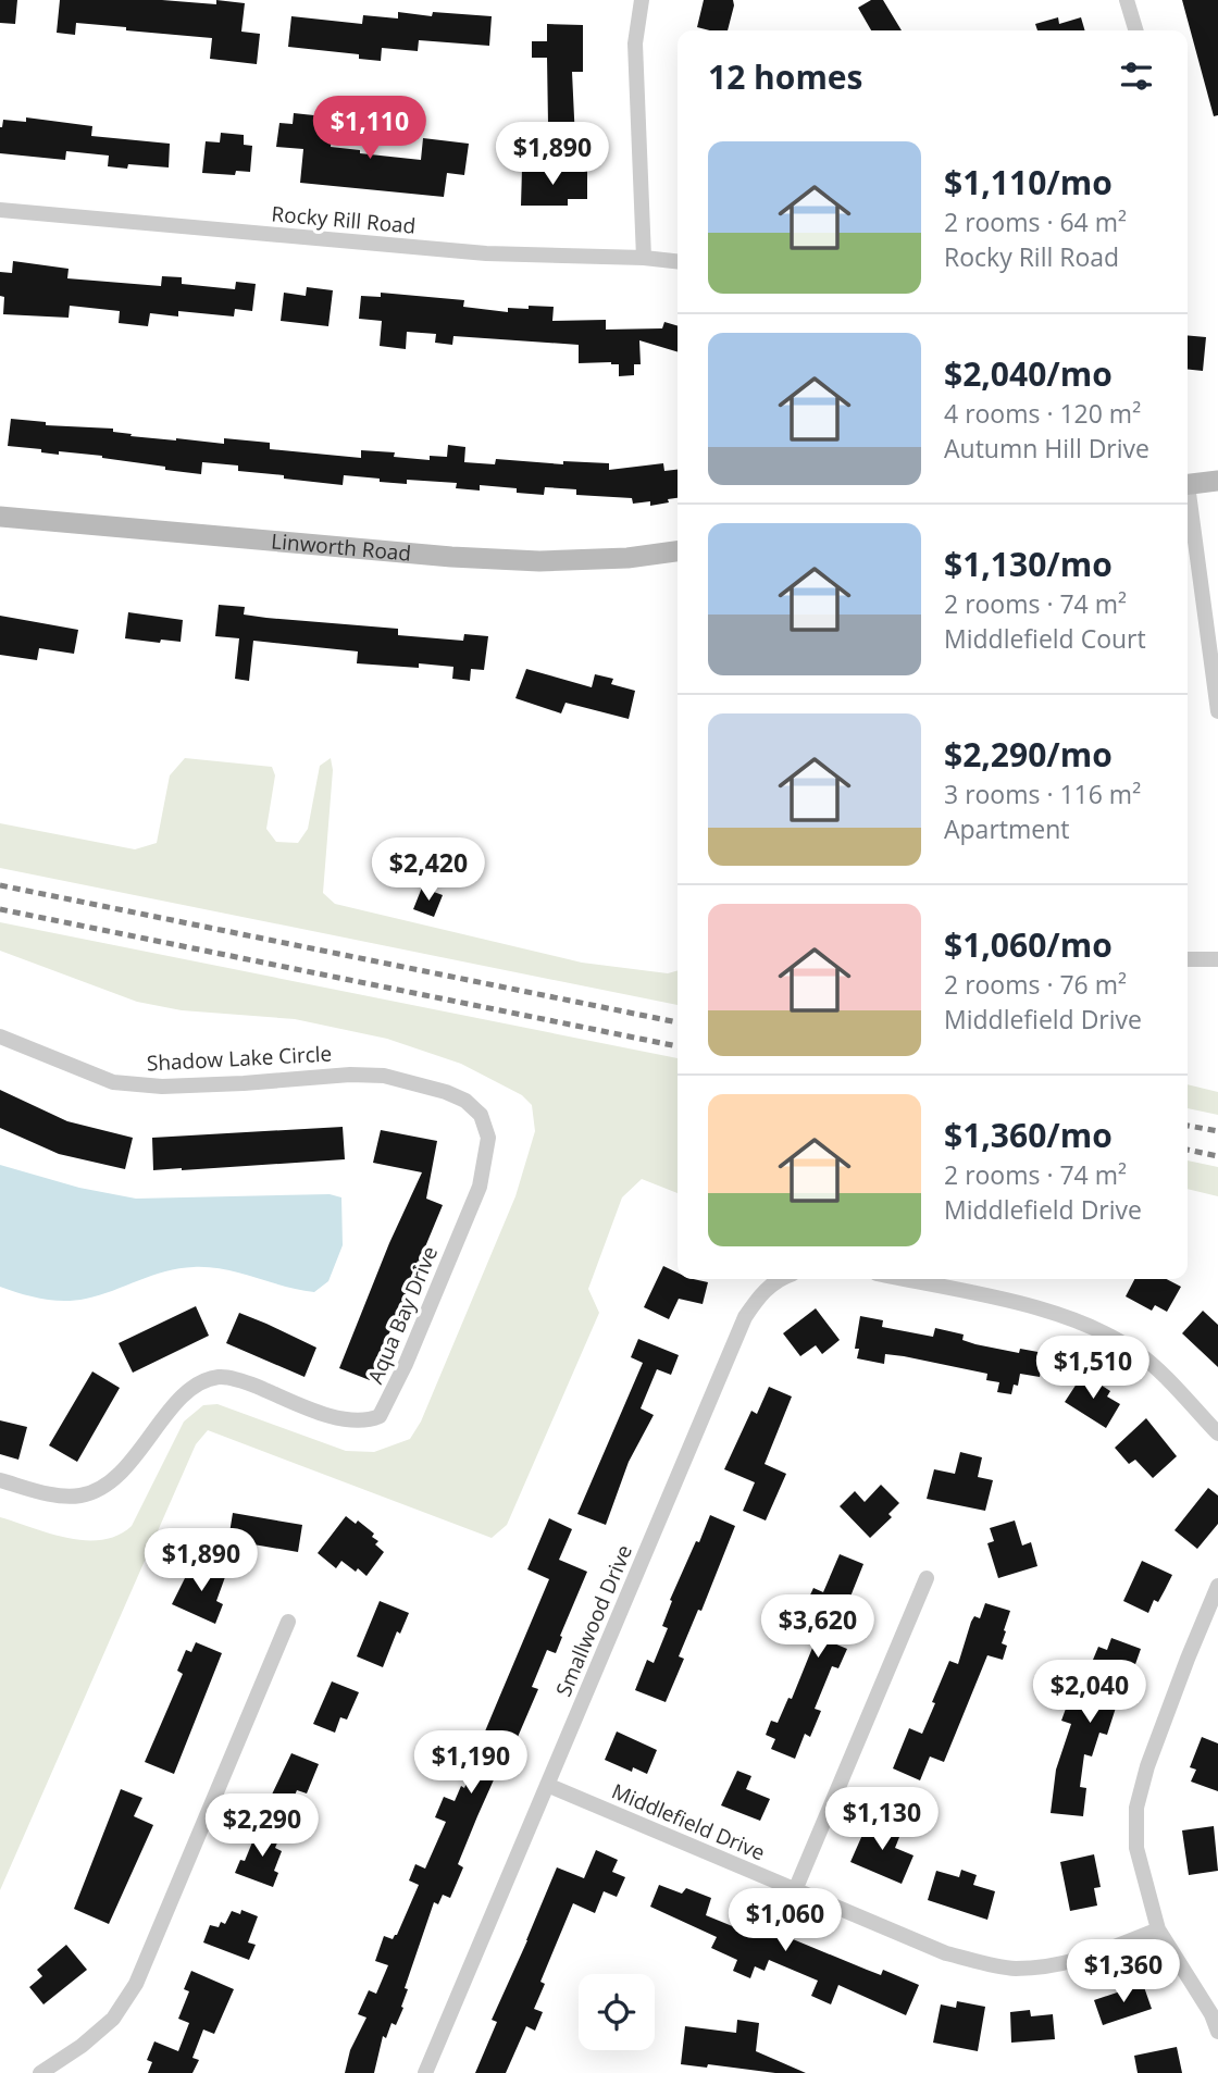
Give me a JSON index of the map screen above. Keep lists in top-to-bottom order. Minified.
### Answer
{"streets":{"main road":["Linworth Road"],"street":["Rocky Rill Road","Shadow Lake Circle","Aqua Bay Drive","Smallwood Drive","Middlefield Drive"]},"crossings":[["Shadow Lake Circle","Aqua Bay Drive"],["Smallwood Drive","Middlefield Drive"]],"page":{"heading":"12 homes","price":["$1,110","$1,890","$2,420","$1,510","$1,890","$3,620","$2,040","$1,190","$1,130","$2,290","$1,060","$1,360"],"list":[{"name":"$1,110/mo","note":"2 rooms · 64 m² · Rocky Rill Road"},{"name":"$2,040/mo","note":"4 rooms · 120 m² · Autumn Hill Drive"},{"name":"$1,130/mo","note":"2 rooms · 74 m² · Middlefield Court"},{"name":"$2,290/mo","note":"3 rooms · 116 m² · Apartment"},{"name":"$1,060/mo","note":"2 rooms · 76 m² · Middlefield Drive"},{"name":"$1,360/mo","note":"2 rooms · 74 m² · Middlefield Drive"}]}}
